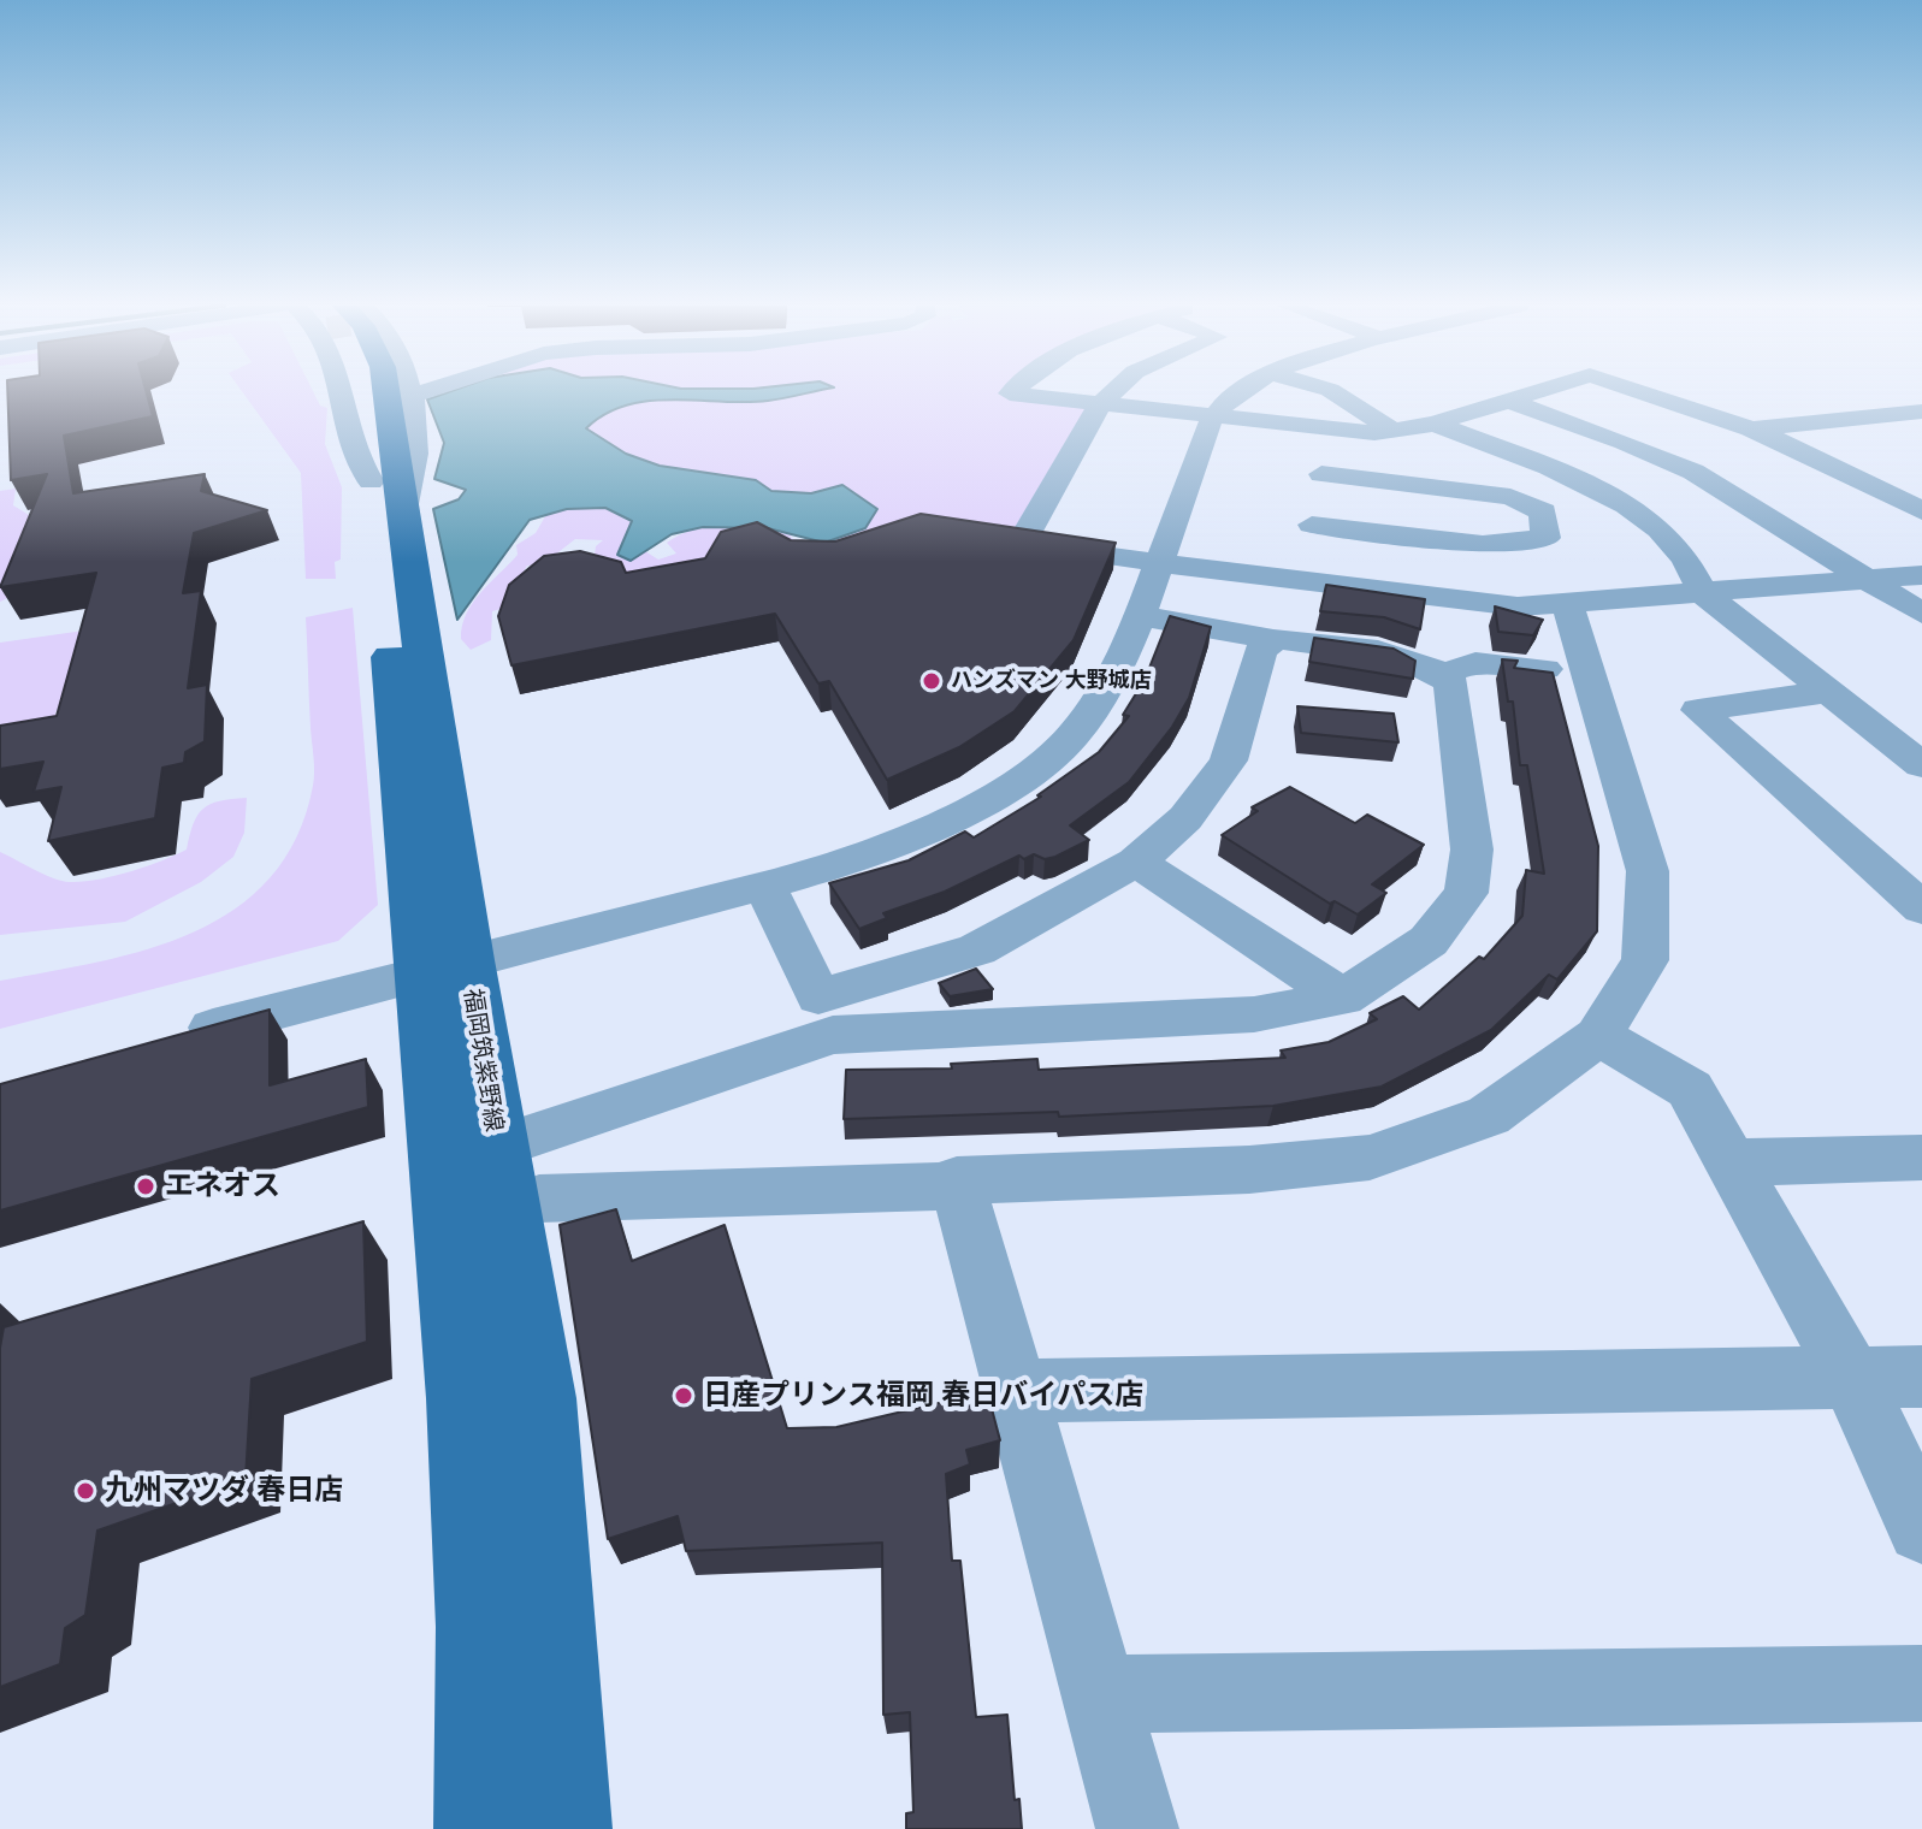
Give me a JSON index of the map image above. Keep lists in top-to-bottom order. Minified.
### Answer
{"streets":{"main road":["福岡筑紫野線"]},"places":["ハンズマン 大野城店","エネオス","日産プリンス福岡 春日バイパス店","九州マツダ 春日店"]}
